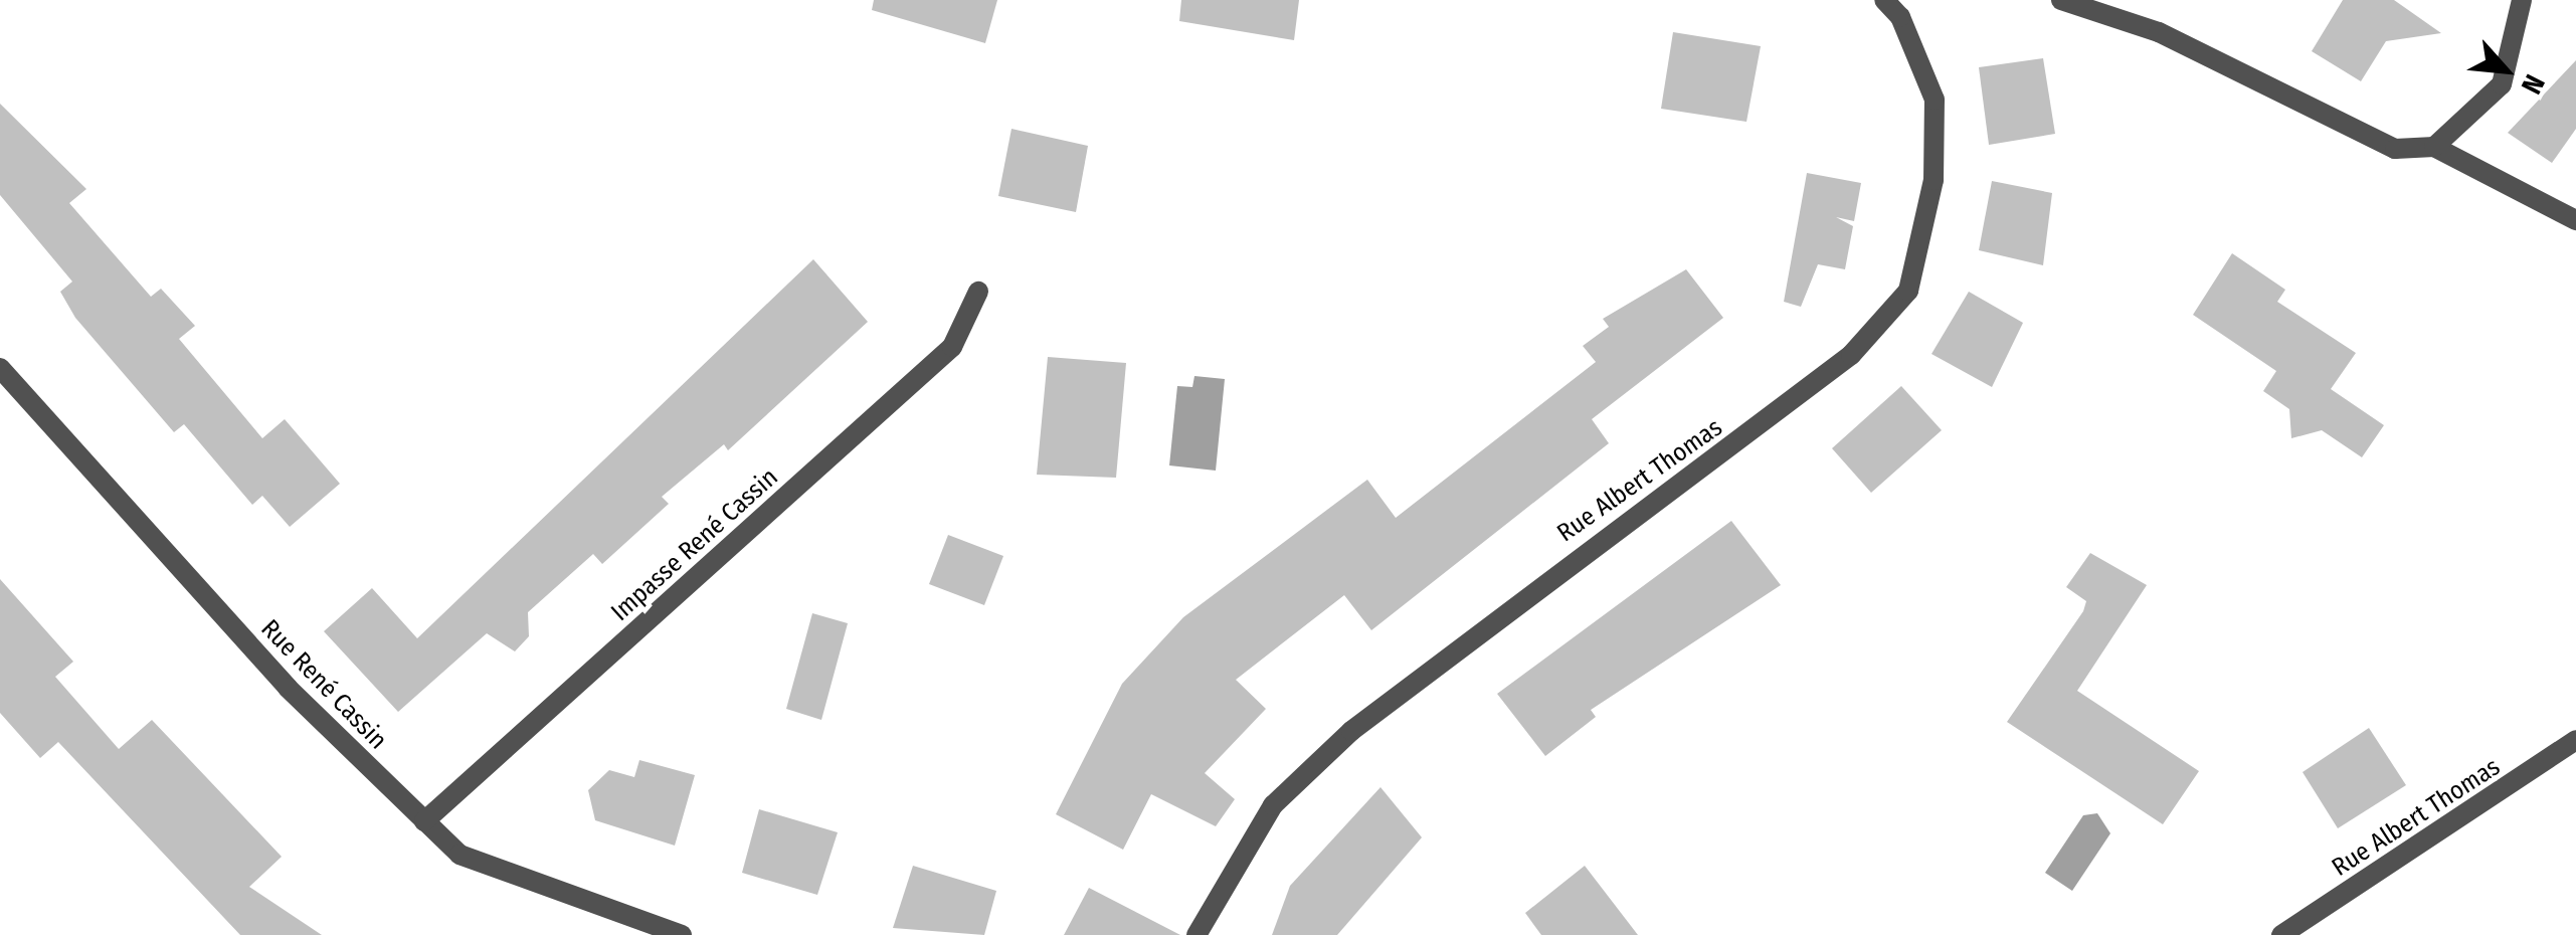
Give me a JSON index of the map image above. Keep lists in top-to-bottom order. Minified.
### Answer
{"streets":{"street":["Rue Albert Thomas","Impasse René Cassin","Rue René Cassin"]},"crossings":[["Impasse René Cassin","Rue René Cassin"]],"north":"bottom right"}
